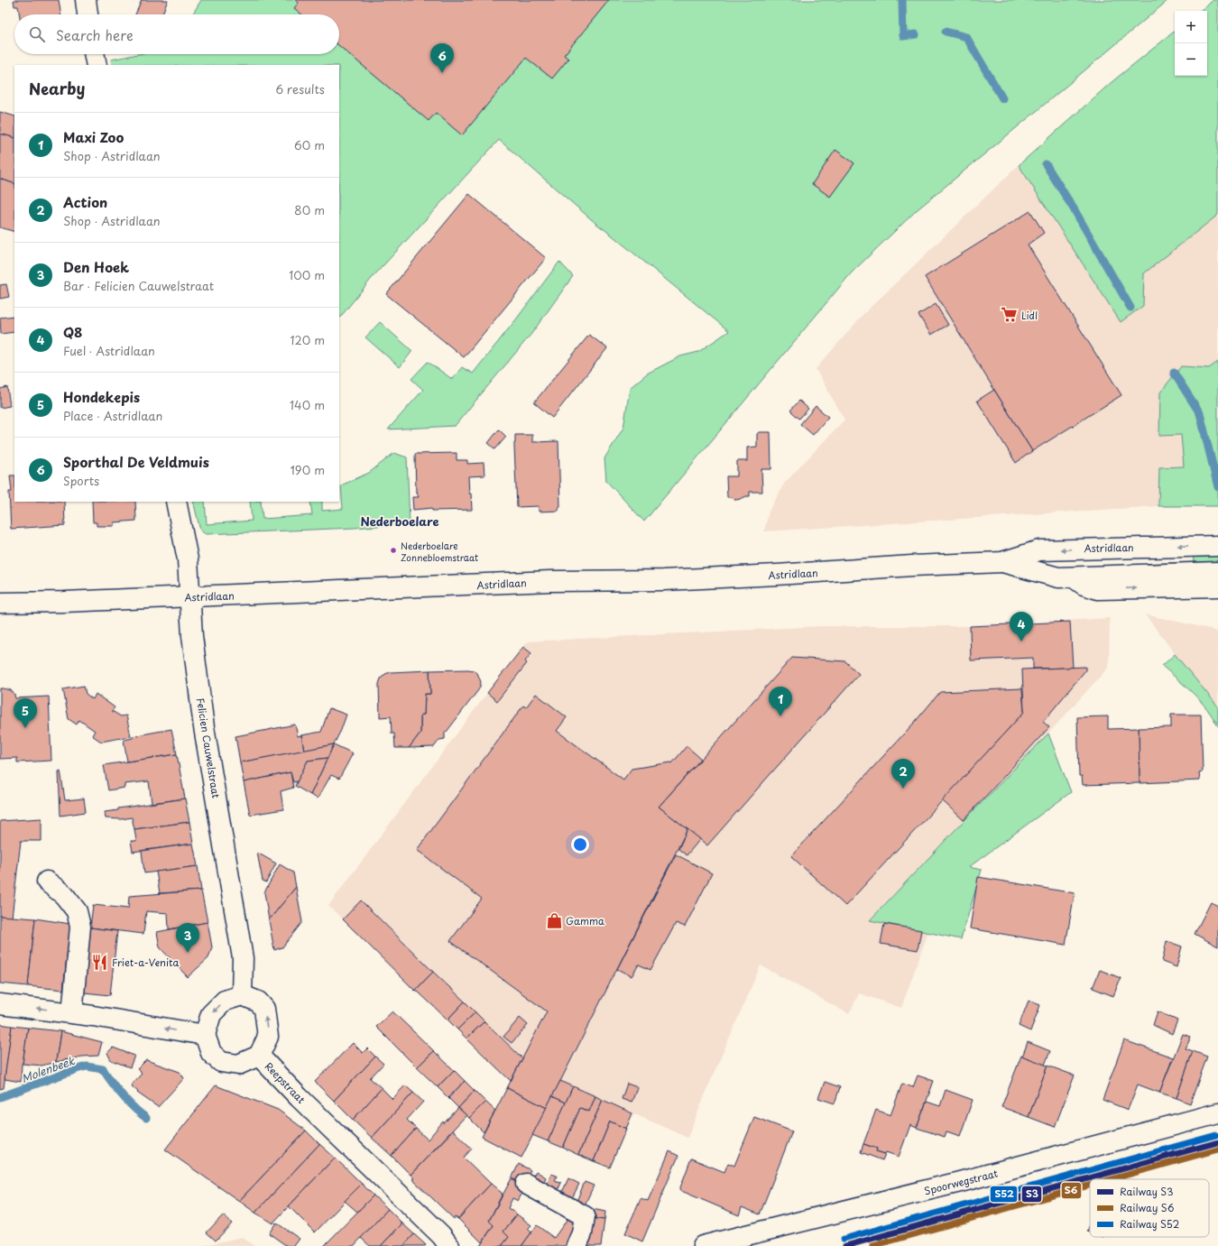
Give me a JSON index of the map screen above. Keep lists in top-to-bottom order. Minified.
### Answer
{"streets":{"street":["Astridlaan","Felicien Cauwelstraat","Reepstraat","Spoorwegstraat"]},"crossings":[["Astridlaan","Felicien Cauwelstraat"],["Felicien Cauwelstraat","Reepstraat"]],"districts":["Nederboelare"],"water":["Molenbeek"],"places":{"supermarket":["Lidl"],"other":["Nederboelare Zonnebloemstraat"],"shop":["Gamma"],"restaurant":["Friet-a-Venita"]},"lines":["rail line S52","rail line S3","rail line S6"],"legend":["Railway S3","Railway S6","Railway S52"],"page":{"map_buttons":["+","−"],"search":"Search here","pins":["6","4","1","5","2","3"],"heading":["Nearby","6 results"],"list":[{"mark":"1","name":"Maxi Zoo","note":"Shop · Astridlaan","value":"60 m"},{"mark":"2","name":"Action","note":"Shop · Astridlaan","value":"80 m"},{"mark":"3","name":"Den Hoek","note":"Bar · Felicien Cauwelstraat","value":"100 m"},{"mark":"4","name":"Q8","note":"Fuel · Astridlaan","value":"120 m"},{"mark":"5","name":"Hondekepis","note":"Place · Astridlaan","value":"140 m"},{"mark":"6","name":"Sporthal De Veldmuis","note":"Sports","value":"190 m"}]}}
